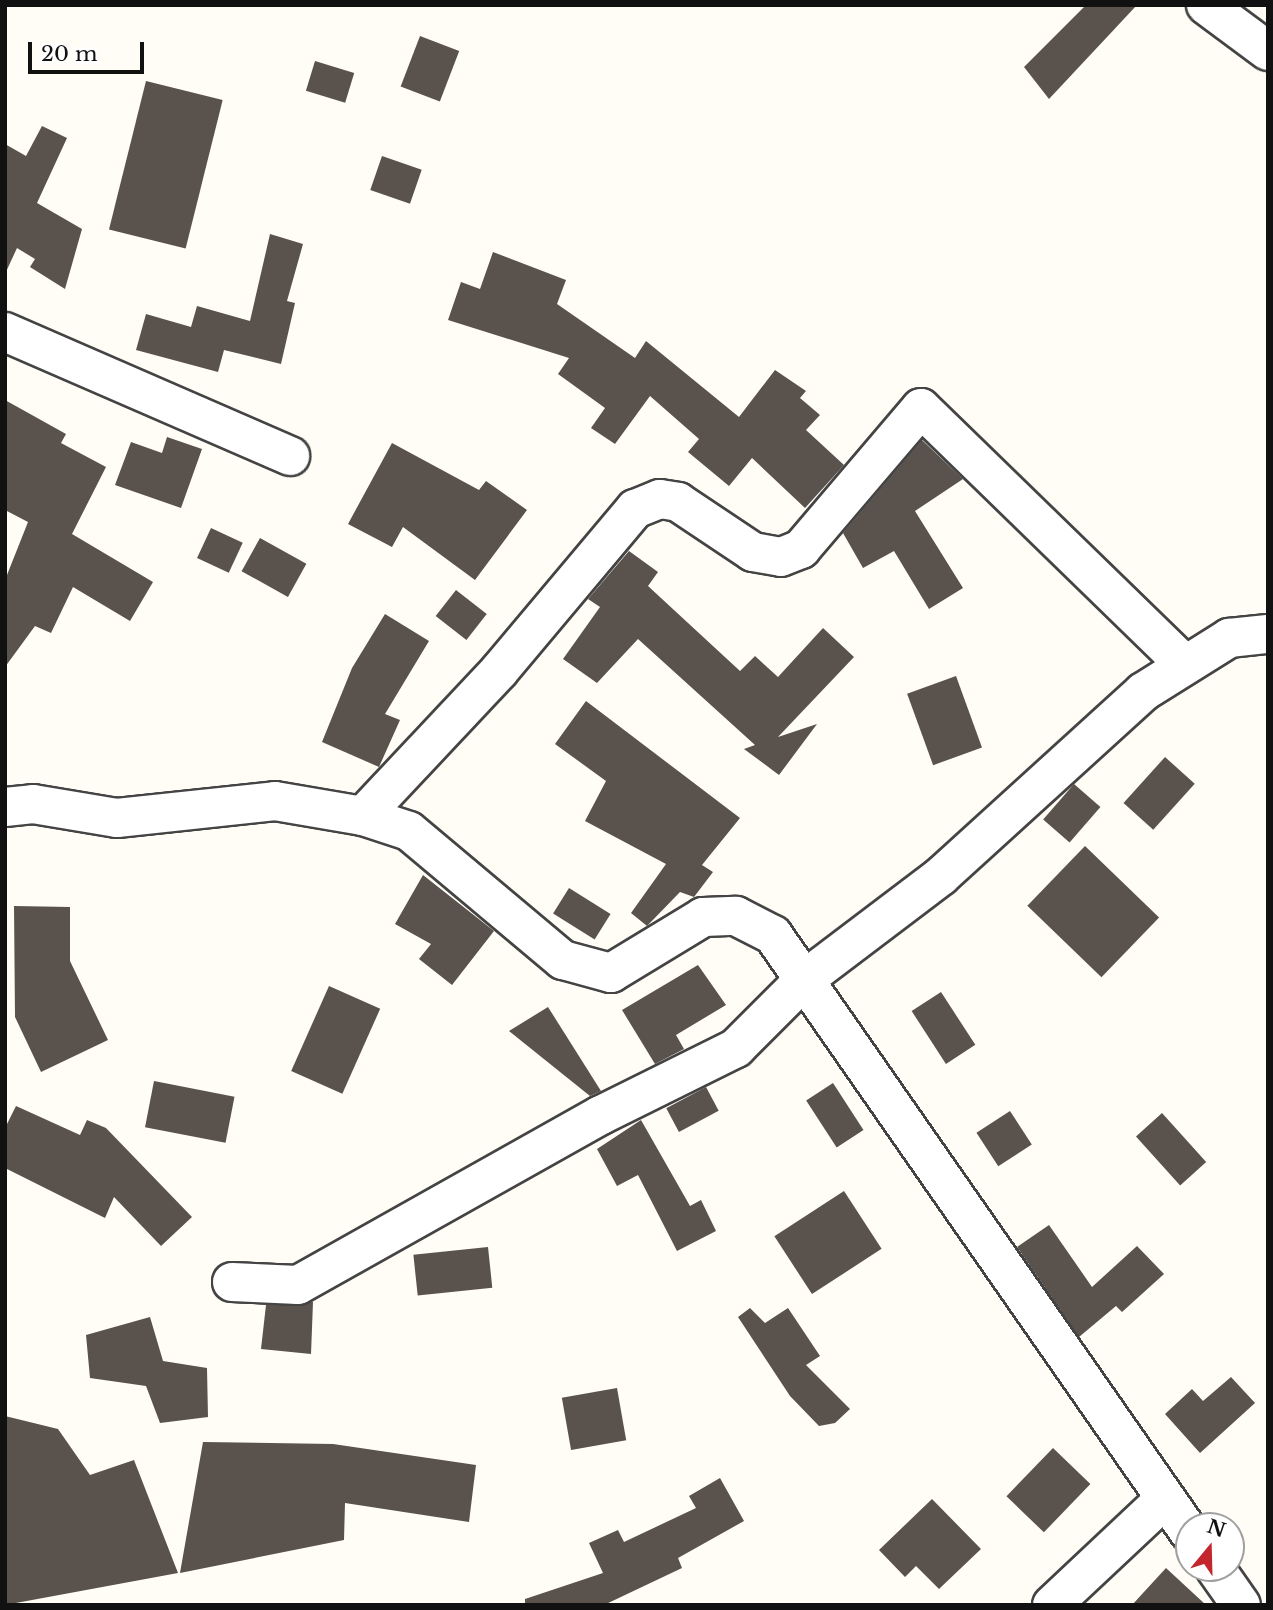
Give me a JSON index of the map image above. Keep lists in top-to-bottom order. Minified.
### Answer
{"scale_bar":"20 m","north":"top"}
